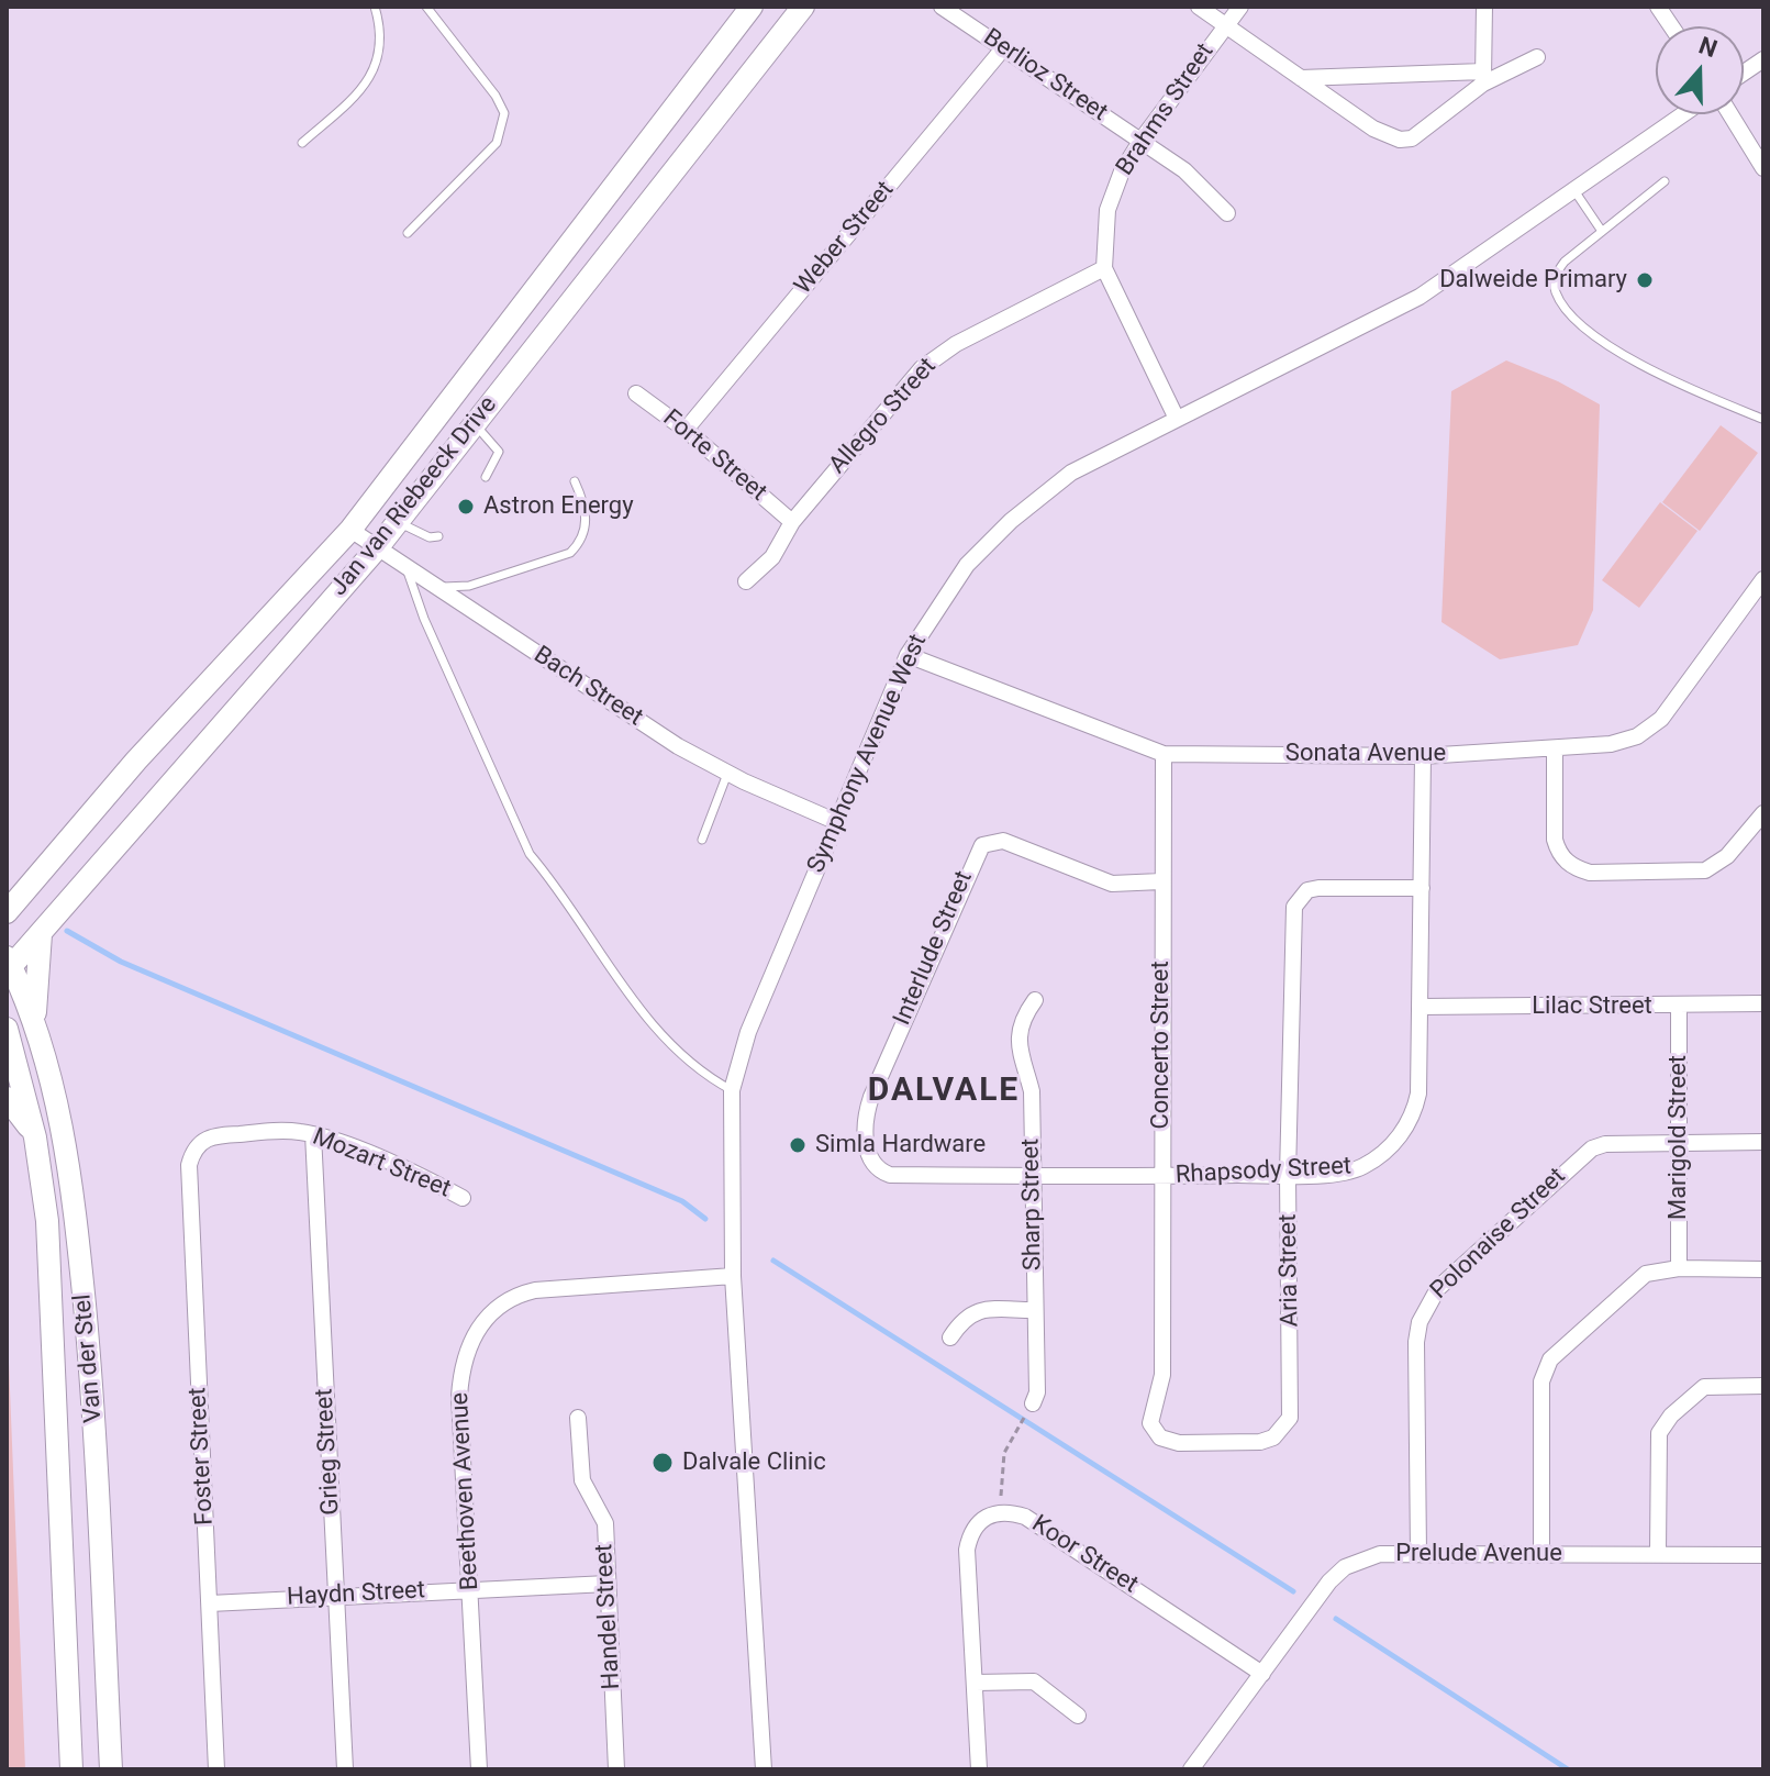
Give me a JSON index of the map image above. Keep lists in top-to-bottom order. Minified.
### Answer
{"streets":{"main road":["Jan van Riebeeck Drive","Van der Stel"],"street":["Berlioz Street","Brahms Street","Weber Street","Allegro Street","Forte Street","Bach Street","Symphony Avenue West","Sonata Avenue","Interlude Street","Lilac Street","Concerto Street","Marigold Street","Mozart Street","Rhapsody Street","Sharp Street","Polonaise Street","Aria Street","Grieg Street","Foster Street","Beethoven Avenue","Prelude Avenue","Koor Street","Haydn Street","Handel Street"]},"crossings":[["Berlioz Street","Brahms Street"],["Berlioz Street","Weber Street"],["Brahms Street","Allegro Street"],["Weber Street","Forte Street"],["Allegro Street","Forte Street"],["Jan van Riebeeck Drive","Bach Street"],["Jan van Riebeeck Drive","Van der Stel"],["Bach Street","Symphony Avenue West"],["Symphony Avenue West","Sonata Avenue"],["Symphony Avenue West","Beethoven Avenue"],["Sonata Avenue","Concerto Street"],["Sonata Avenue","Rhapsody Street"],["Interlude Street","Concerto Street"],["Interlude Street","Rhapsody Street"],["Lilac Street","Marigold Street"],["Lilac Street","Rhapsody Street"],["Concerto Street","Rhapsody Street"],["Concerto Street","Aria Street"],["Marigold Street","Polonaise Street"],["Mozart Street","Grieg Street"],["Mozart Street","Foster Street"],["Rhapsody Street","Sharp Street"],["Rhapsody Street","Aria Street"],["Polonaise Street","Prelude Avenue"],["Grieg Street","Haydn Street"],["Foster Street","Haydn Street"],["Beethoven Avenue","Haydn Street"],["Prelude Avenue","Koor Street"],["Haydn Street","Handel Street"]],"districts":["DALVALE"],"places":["Dalweide Primary","Astron Energy","Simla Hardware","Dalvale Clinic"],"north":"top"}
